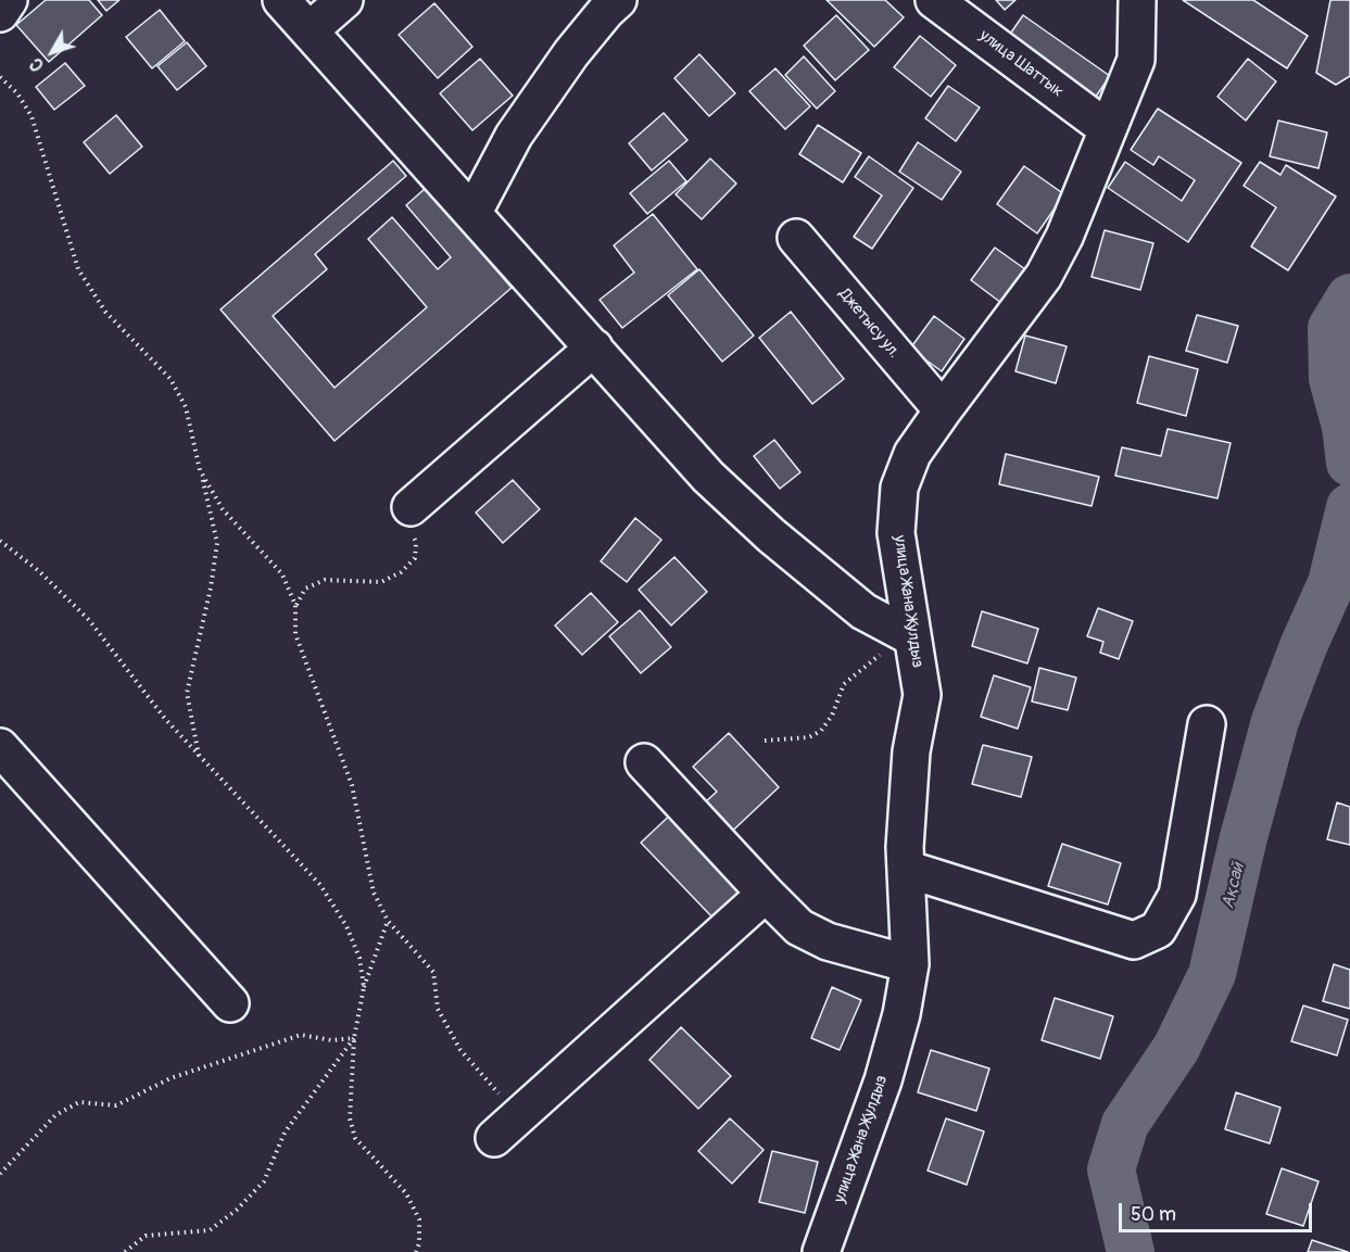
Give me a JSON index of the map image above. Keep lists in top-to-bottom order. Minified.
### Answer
{"streets":{"street":["улица Шаттык","Джетысу ул.","улица Жана Жулдыз"]},"crossings":[["улица Шаттык","улица Жана Жулдыз"],["Джетысу ул.","улица Жана Жулдыз"]],"water":["Ақсай"],"scale_bar":"50 m","north":"bottom left"}
